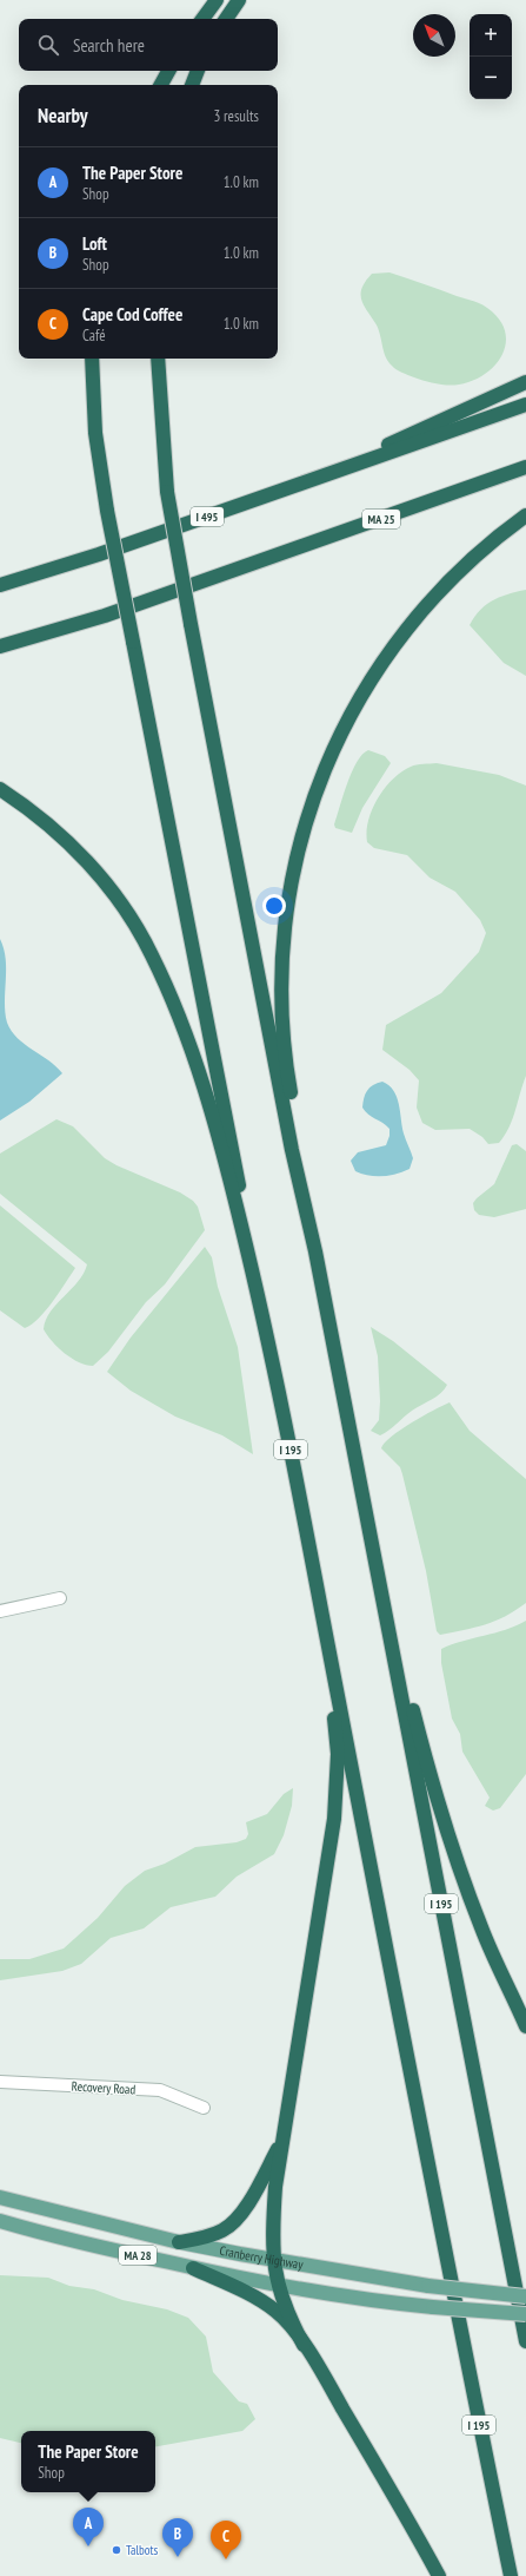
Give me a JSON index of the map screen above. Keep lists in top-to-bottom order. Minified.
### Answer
{"streets":{"highway":["I 495","MA 25","I 195"],"main road":["MA 28","Cranberry Highway"],"street":["Recovery Road"]},"places":["Talbots"],"north":"top left","page":{"map_buttons":["+","−"],"search":"Search here","heading":["Nearby","3 results"],"list":[{"mark":"A","name":"The Paper Store","note":"Shop","value":"1.0 km"},{"mark":"B","name":"Loft","note":"Shop","value":"1.0 km"},{"mark":"C","name":"Cape Cod Coffee","note":"Café","value":"1.0 km"}],"popup":["The Paper Store","Shop"],"pins":["A","B","C"]}}
